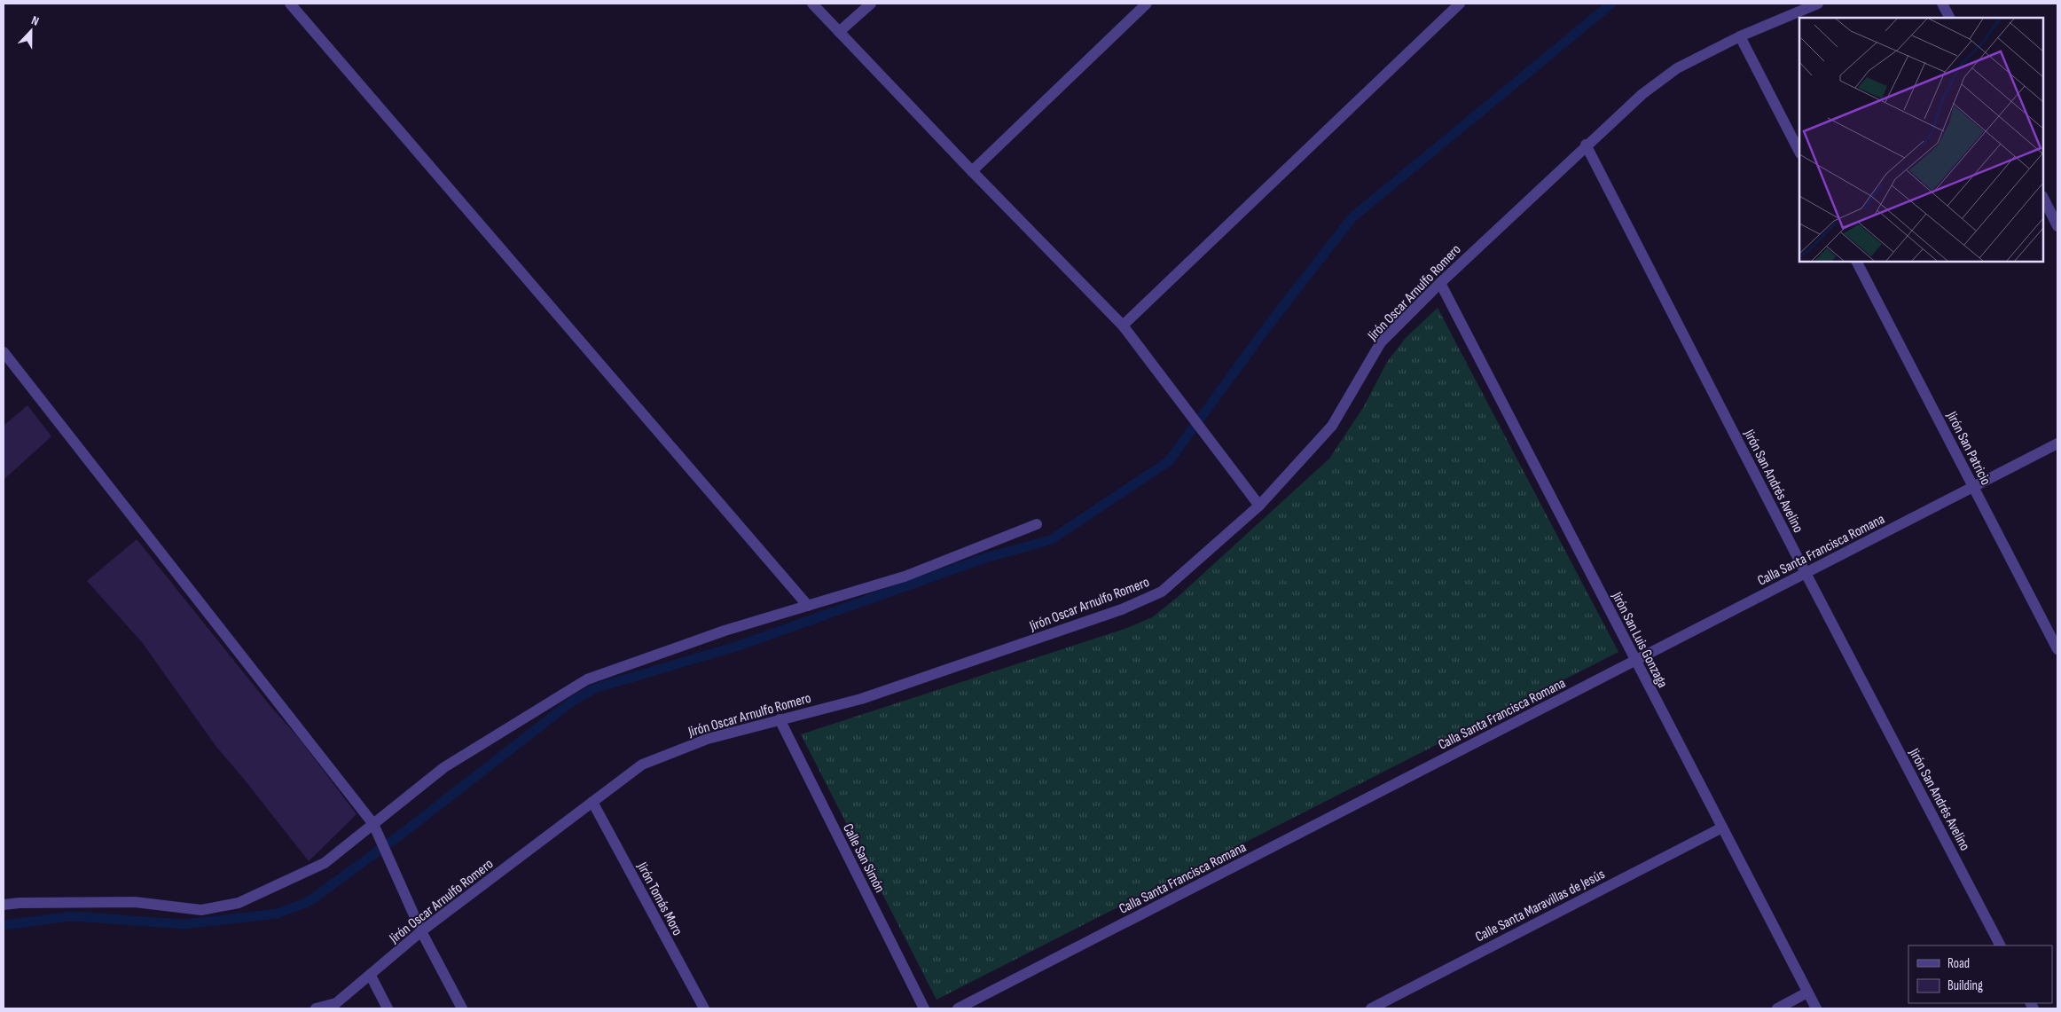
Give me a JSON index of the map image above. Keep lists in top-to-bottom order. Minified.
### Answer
{"streets":{"street":["Jirón Oscar Arnulfo Romero","Jirón San Patricio","Jirón San Andrés Avelino","Calla Santa Francisca Romana","Jirón San Luis Gonzaga","Calle San Simón","Jirón Tomás Moro","Calle Santa Maravillas de Jesús"]},"crossings":[["Jirón Oscar Arnulfo Romero","Jirón San Andrés Avelino"],["Jirón Oscar Arnulfo Romero","Jirón San Luis Gonzaga"],["Jirón Oscar Arnulfo Romero","Calle San Simón"],["Jirón Oscar Arnulfo Romero","Jirón Tomás Moro"],["Jirón San Patricio","Calla Santa Francisca Romana"],["Jirón San Andrés Avelino","Calla Santa Francisca Romana"],["Calla Santa Francisca Romana","Jirón San Luis Gonzaga"],["Jirón San Luis Gonzaga","Calle Santa Maravillas de Jesús"]],"legend":["Road","Building"],"north":"top"}
